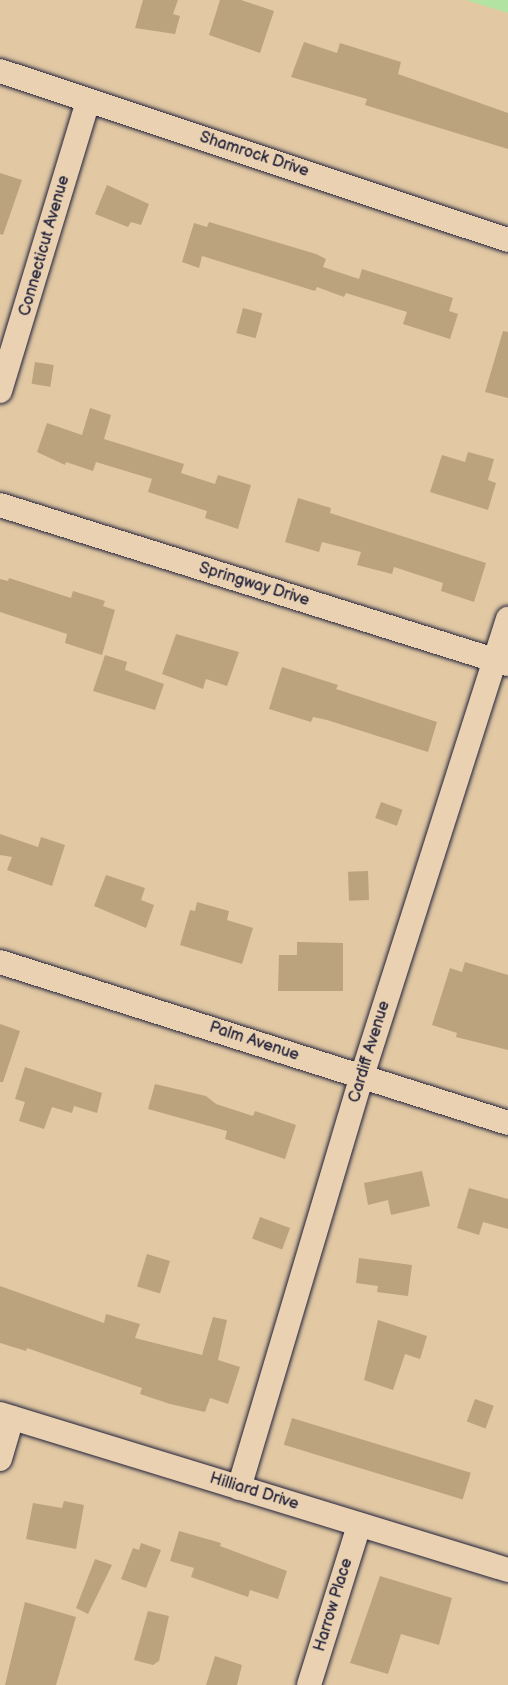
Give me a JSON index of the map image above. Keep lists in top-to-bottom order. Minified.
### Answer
{"streets":{"street":["Shamrock Drive","Connecticut Avenue","Springway Drive","Palm Avenue","Cardiff Avenue","Hilliard Drive","Harrow Place"]},"crossings":[["Shamrock Drive","Connecticut Avenue"],["Springway Drive","Cardiff Avenue"],["Palm Avenue","Cardiff Avenue"],["Cardiff Avenue","Hilliard Drive"],["Hilliard Drive","Harrow Place"]]}
